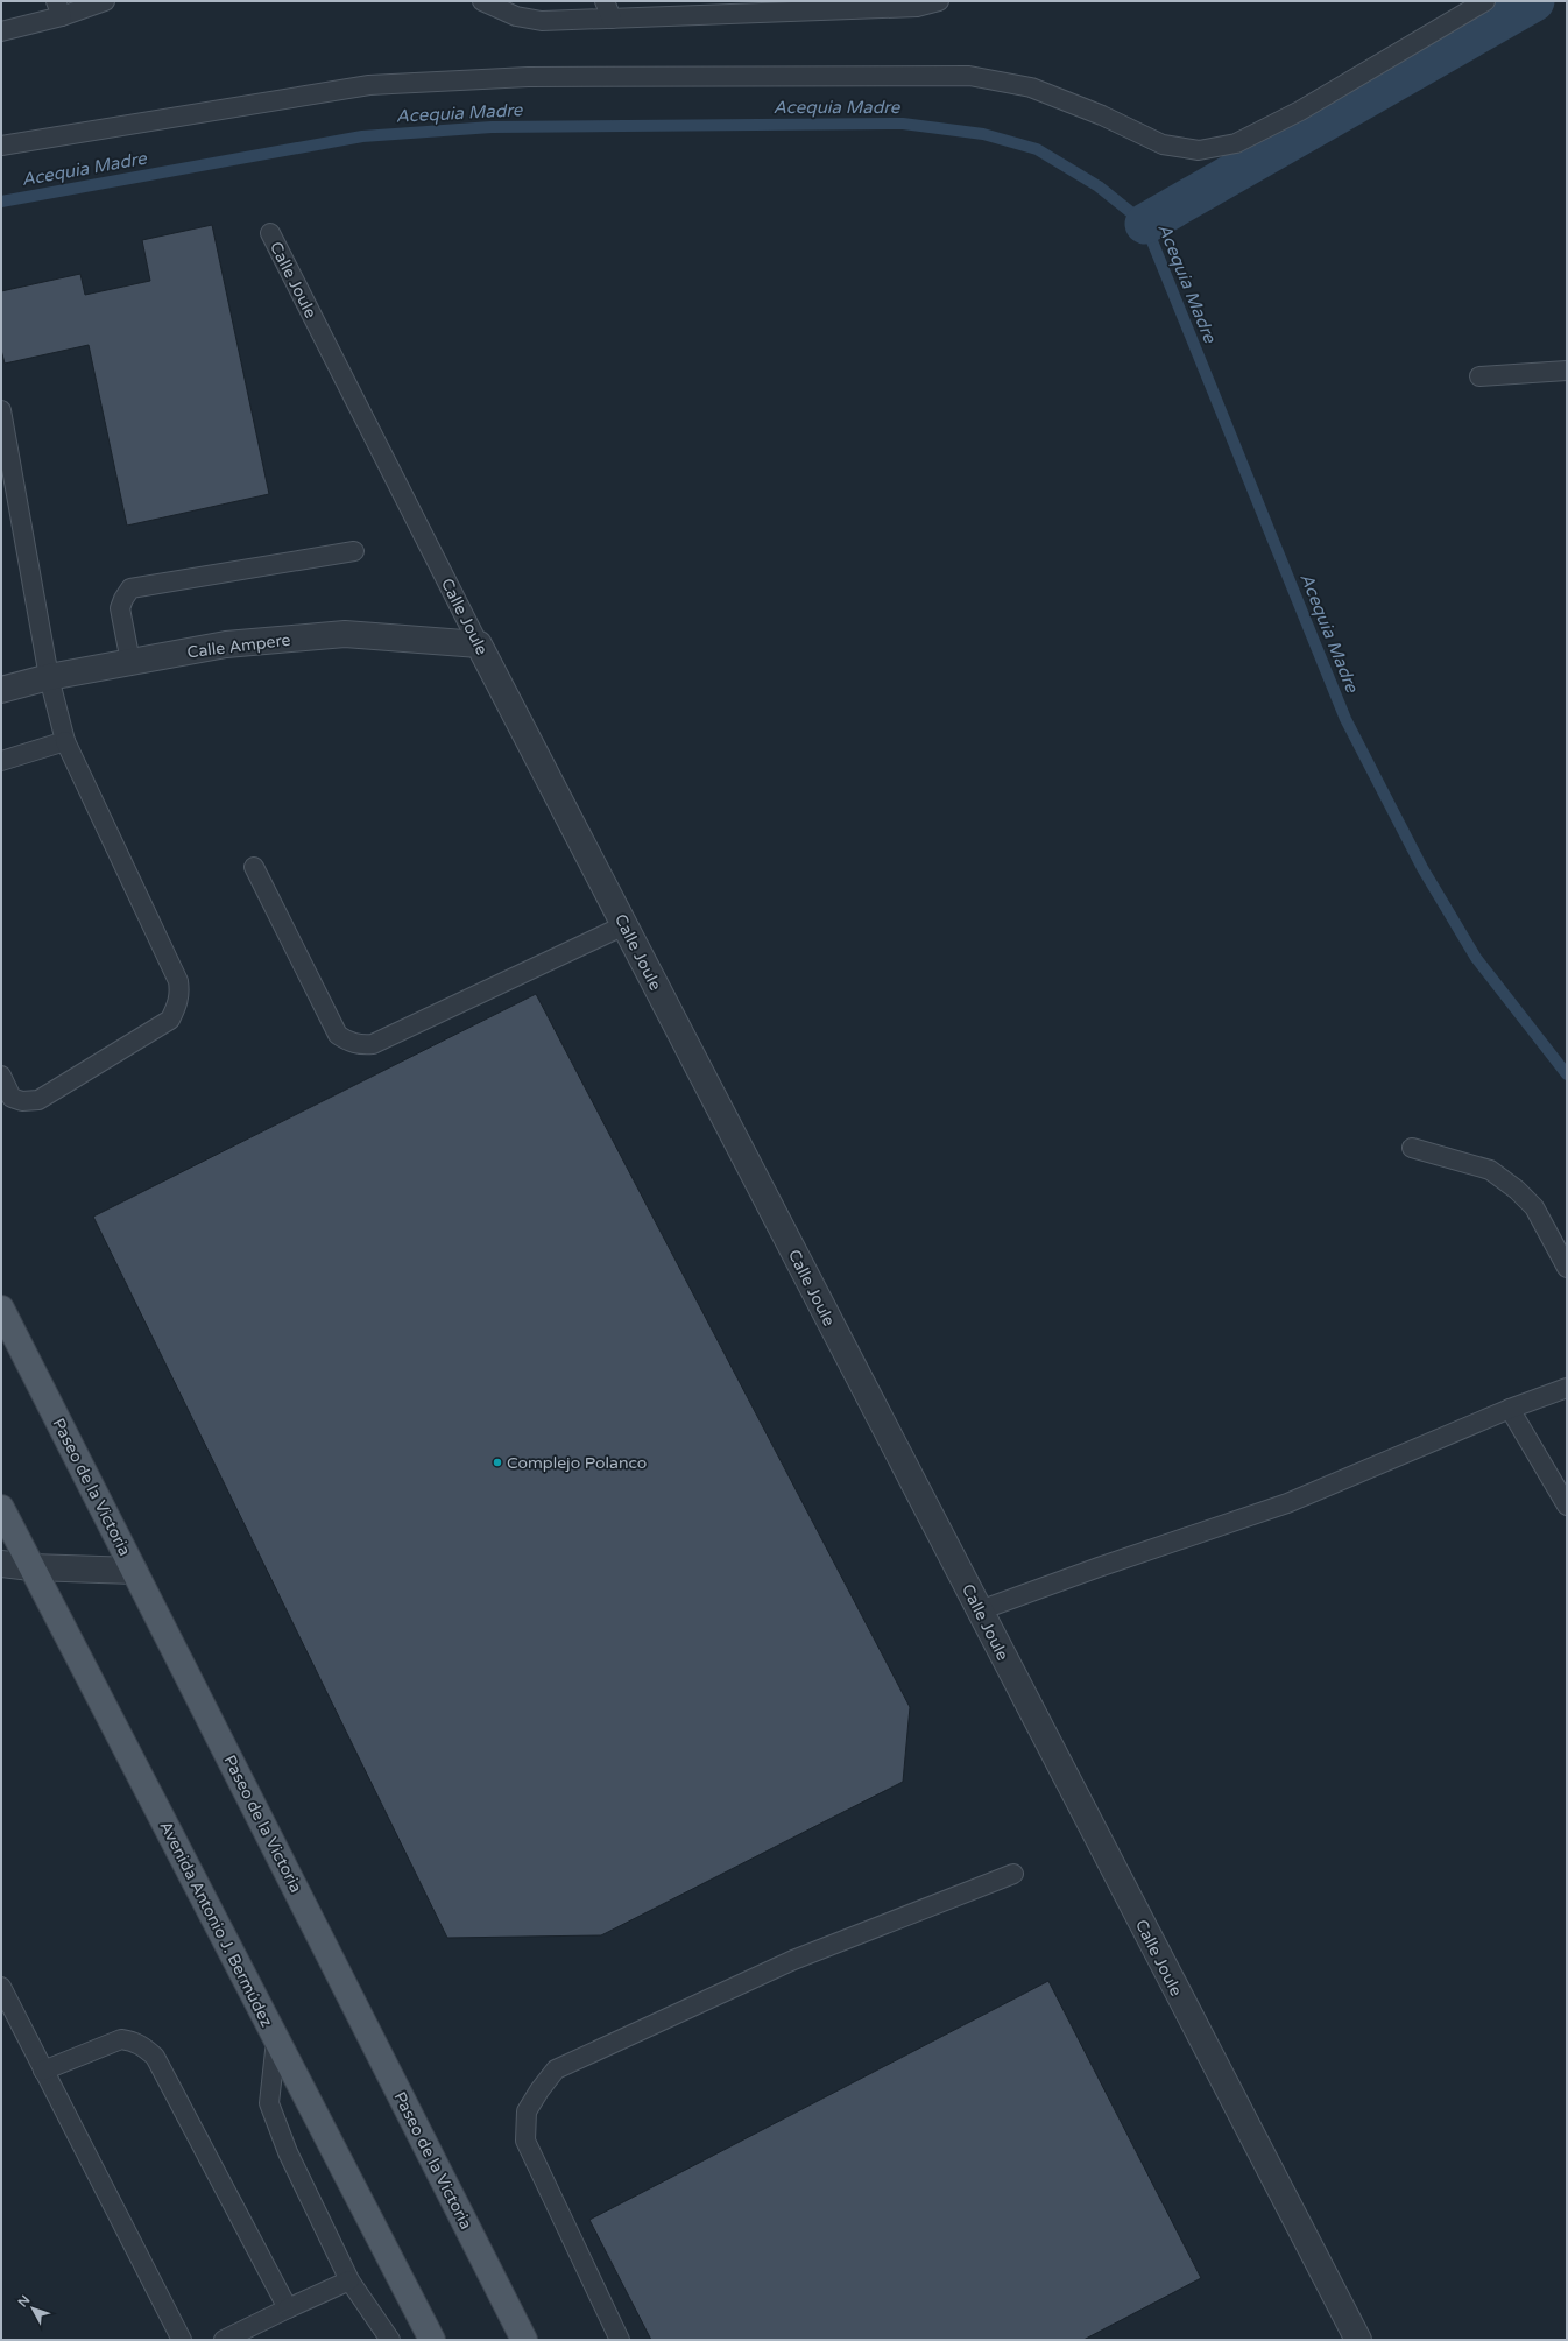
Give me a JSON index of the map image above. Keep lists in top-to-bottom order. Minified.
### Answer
{"streets":{"main road":["Paseo de la Victoria","Avenida Antonio J. Bermúdez"],"street":["Calle Joule","Calle Ampere"]},"crossings":[["Calle Joule","Calle Ampere"]],"water":["Acequia Madre"],"places":["Complejo Polanco"],"north":"top left"}
